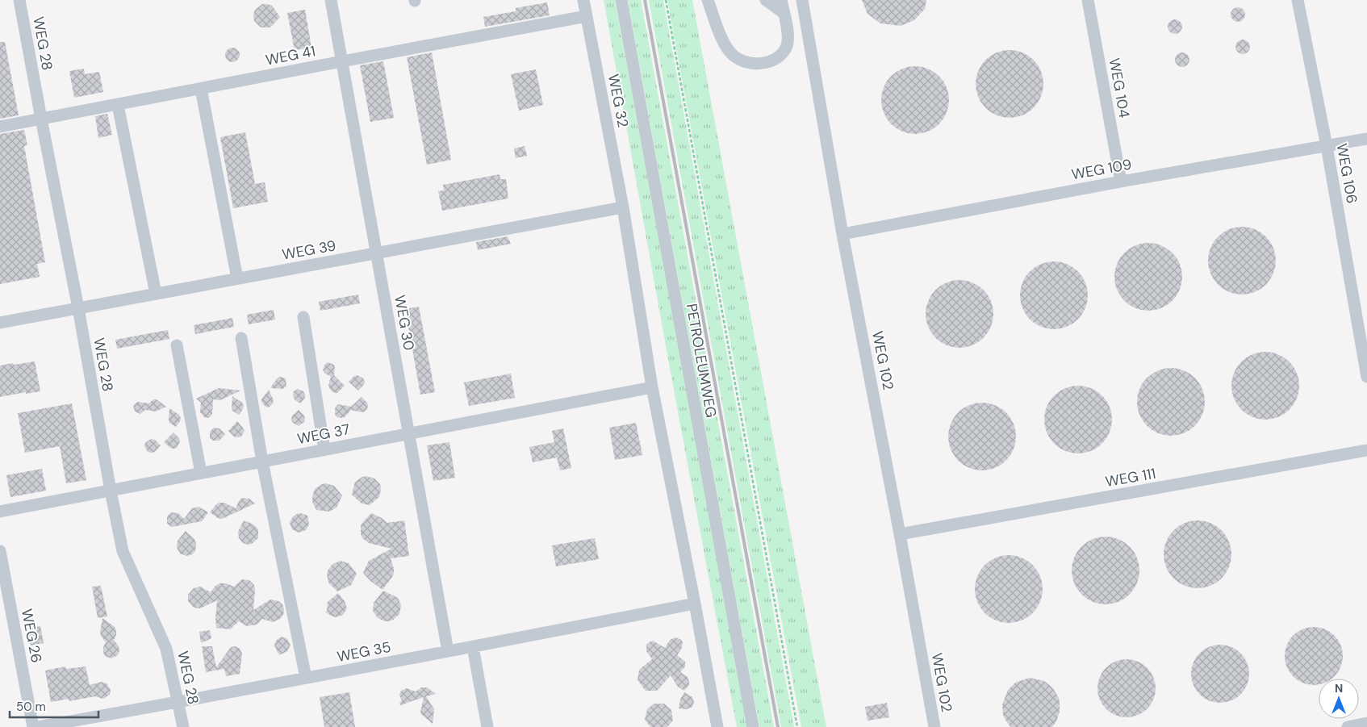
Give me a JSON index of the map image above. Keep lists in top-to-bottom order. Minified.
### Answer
{"streets":{"street":["WEG 28","WEG 41","WEG 104","WEG 32","WEG 109","WEG 106","WEG 39","WEG 30","PETROLEUMWEG","WEG 102","WEG 37","WEG 111","WEG 26","WEG 35"]},"crossings":[["WEG 28","WEG 41"],["WEG 28","WEG 39"],["WEG 28","WEG 37"],["WEG 28","WEG 35"],["WEG 41","WEG 32"],["WEG 41","WEG 30"],["WEG 104","WEG 109"],["WEG 32","WEG 39"],["WEG 32","WEG 37"],["WEG 32","WEG 35"],["WEG 109","WEG 106"],["WEG 109","WEG 102"],["WEG 39","WEG 30"],["WEG 30","WEG 37"],["WEG 30","WEG 35"],["WEG 102","WEG 111"]],"scale_bar":"50 m","north":"top"}
